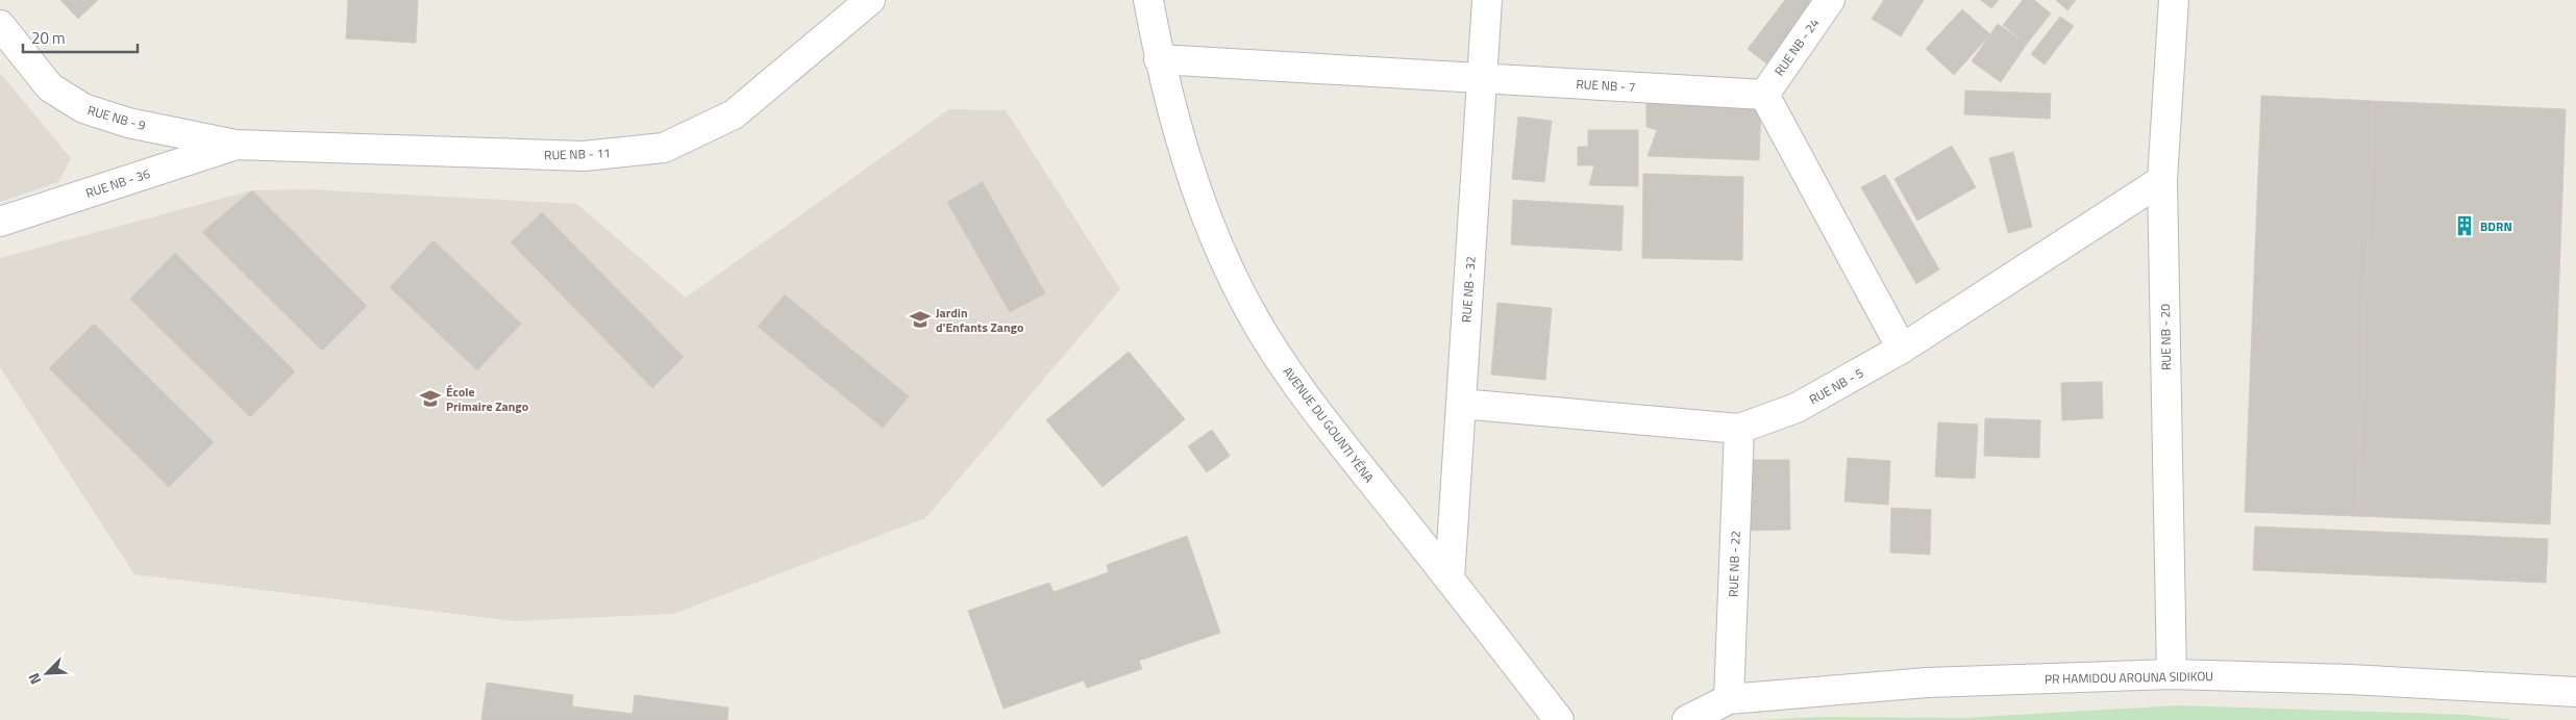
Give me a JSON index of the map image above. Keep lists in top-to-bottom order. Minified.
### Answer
{"streets":{"street":["RUE NB - 24","RUE NB - 7","RUE NB - 9","RUE NB - 11","RUE NB - 36","RUE NB - 32","RUE NB - 20","RUE NB - 5","AVENUE DU GOUNTI YÉNA","RUE NB - 22","PR HAMIDOU AROUNA SIDIKOU"]},"crossings":[["RUE NB - 24","RUE NB - 7"],["RUE NB - 7","RUE NB - 32"],["RUE NB - 7","AVENUE DU GOUNTI YÉNA"],["RUE NB - 9","RUE NB - 11"],["RUE NB - 9","RUE NB - 36"],["RUE NB - 11","RUE NB - 36"],["RUE NB - 32","RUE NB - 5"],["RUE NB - 32","AVENUE DU GOUNTI YÉNA"],["RUE NB - 20","RUE NB - 5"],["RUE NB - 20","PR HAMIDOU AROUNA SIDIKOU"],["RUE NB - 5","RUE NB - 22"],["RUE NB - 22","PR HAMIDOU AROUNA SIDIKOU"]],"places":{"building":["BDRN"],"school or university":["Jardin d'Enfants Zango","École Primaire Zango"]},"scale_bar":"20 m","north":"bottom left"}
